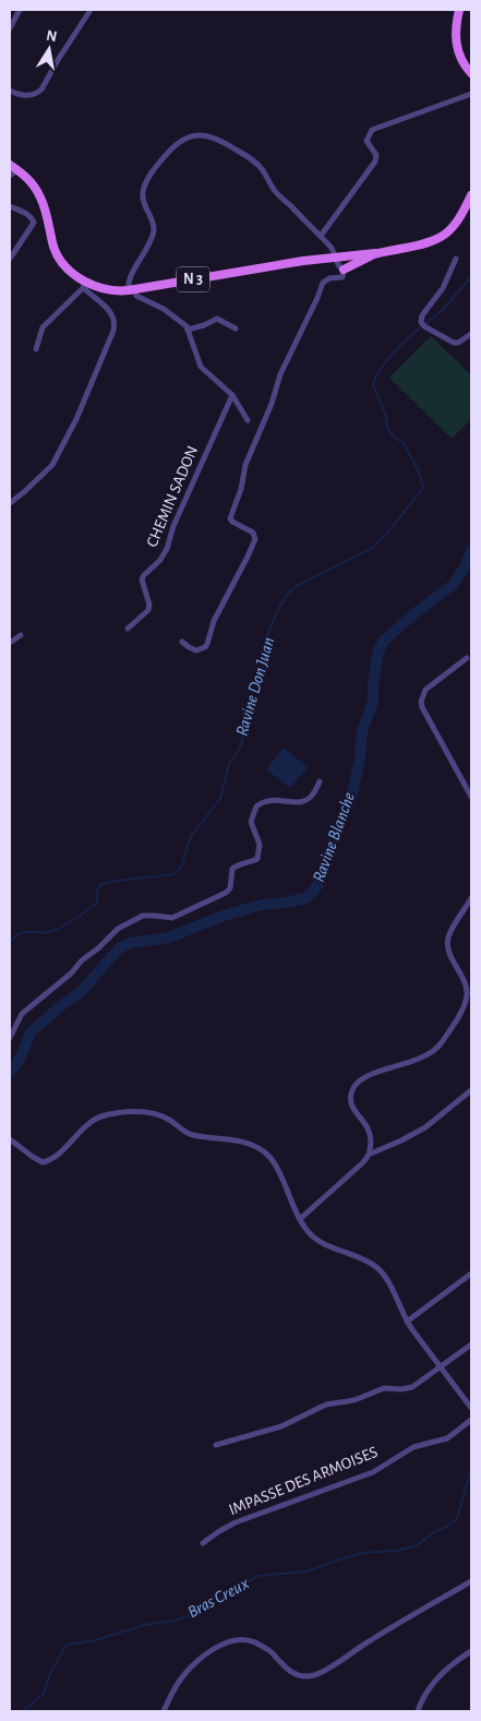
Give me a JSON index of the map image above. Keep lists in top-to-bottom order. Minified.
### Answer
{"streets":{"main road":["N 3"],"street":["CHEMIN SADON","IMPASSE DES ARMOISES"]},"water":["Ravine Don Juan","Ravine Blanche","Bras Creux"],"north":"top"}
